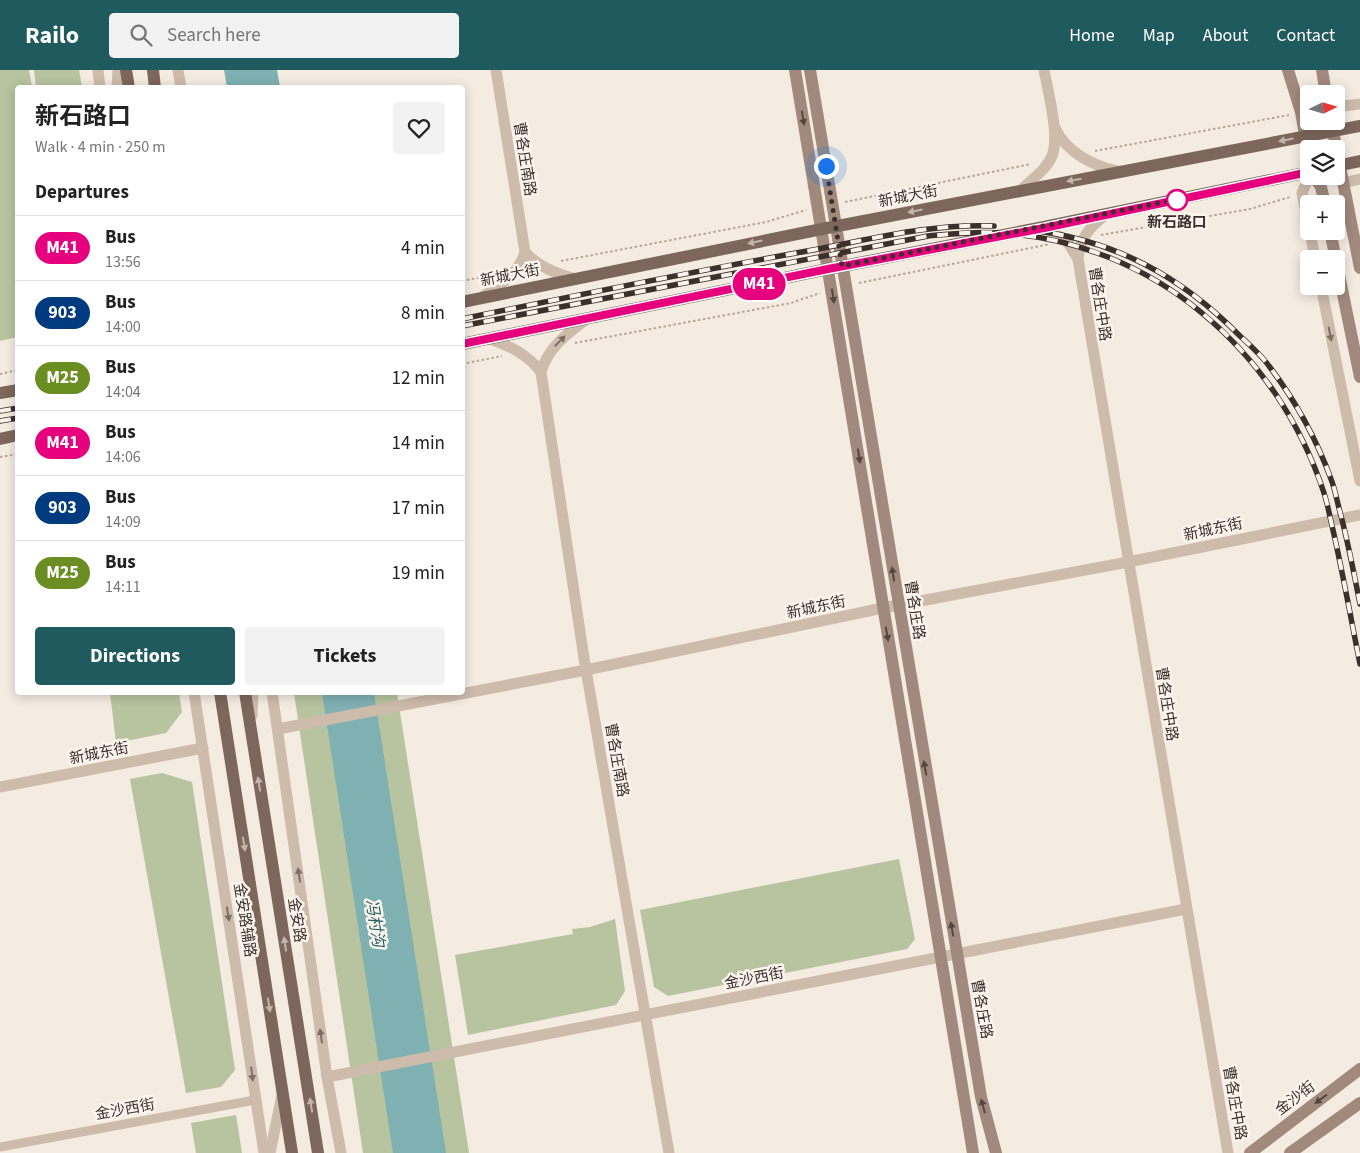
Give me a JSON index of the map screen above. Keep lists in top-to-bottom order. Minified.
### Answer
{"streets":{"main road":["新城大街","曹各庄路","金安路","金沙街"],"street":["曹各庄南路","曹各庄中路","新城东街","金安路辅路","金沙西街"]},"crossings":[["曹各庄南路","新城东街"],["曹各庄南路","金沙西街"],["新城大街","曹各庄路"],["曹各庄中路","新城东街"],["曹各庄中路","金沙西街"],["新城东街","曹各庄路"],["新城东街","金安路辅路"],["曹各庄路","金沙西街"],["金安路辅路","金沙西街"]],"water":["冯村沟"],"places":["新石路口"],"lines":["bus line M41"],"north":"right","page":{"header":"Railo","search":"Search here","nav":["Home","Map","About","Contact"],"on_map":"M41","map_buttons":["+","−"],"heading":[["新石路口","Walk · 4 min · 250 m"],"Departures"],"list":[{"mark":"M41","name":"Bus","note":"13:56","value":"4 min"},{"mark":"903","name":"Bus","note":"14:00","value":"8 min"},{"mark":"M25","name":"Bus","note":"14:04","value":"12 min"},{"mark":"M41","name":"Bus","note":"14:06","value":"14 min"},{"mark":"903","name":"Bus","note":"14:09","value":"17 min"},{"mark":"M25","name":"Bus","note":"14:11","value":"19 min"}],"buttons":["Directions","Tickets"]}}
